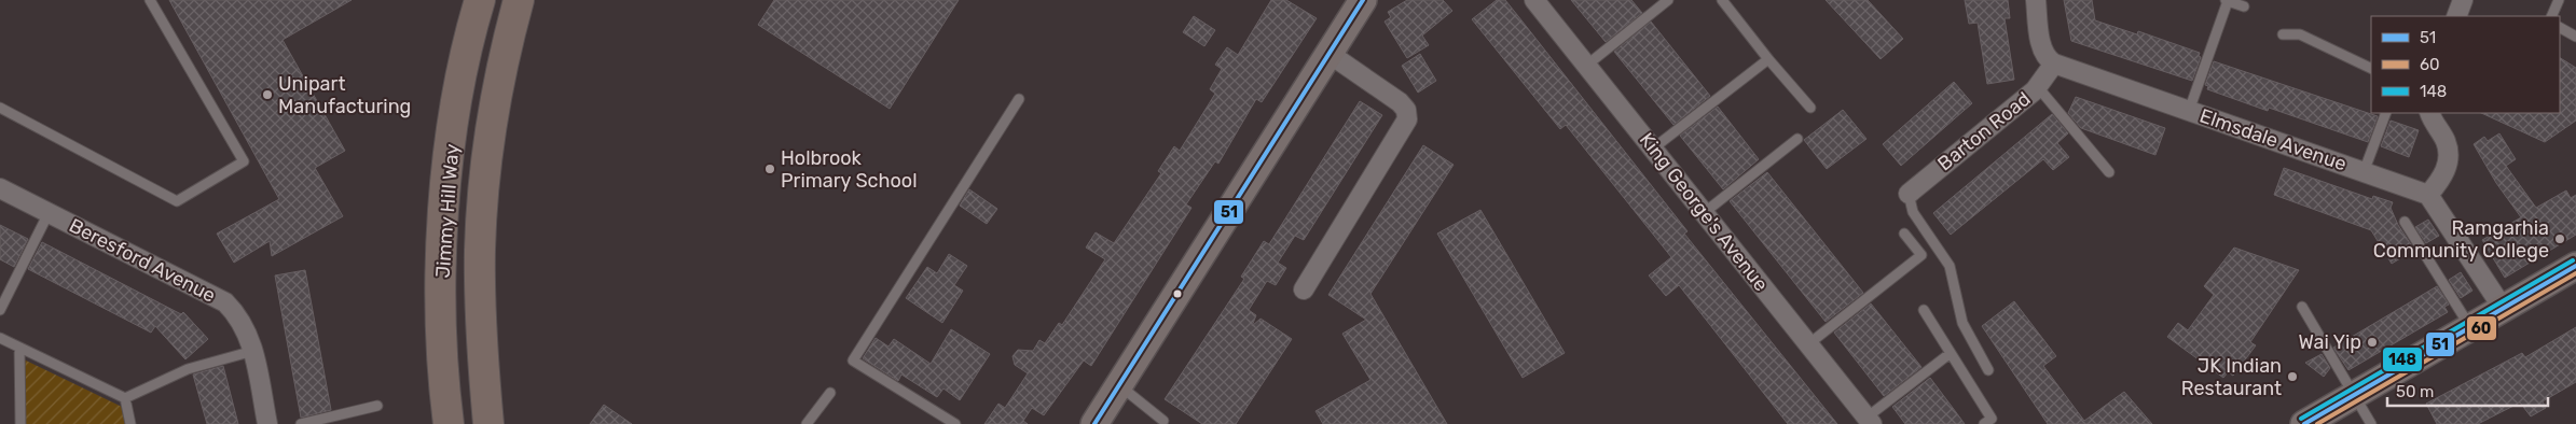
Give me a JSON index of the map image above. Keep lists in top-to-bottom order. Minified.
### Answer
{"streets":{"highway":["Jimmy Hill Way"],"street":["Barton Road","Elmsdale Avenue","King George's Avenue","Beresford Avenue"]},"crossings":[["Barton Road","Elmsdale Avenue"]],"places":["Unipart Manufacturing","Holbrook Primary School","Ramgarhia Community College","Wai Yip","JK Indian Restaurant"],"lines":["transit line 51","transit line 148","transit line 60"],"legend":["51","60","148"],"scale_bar":"50 m"}
